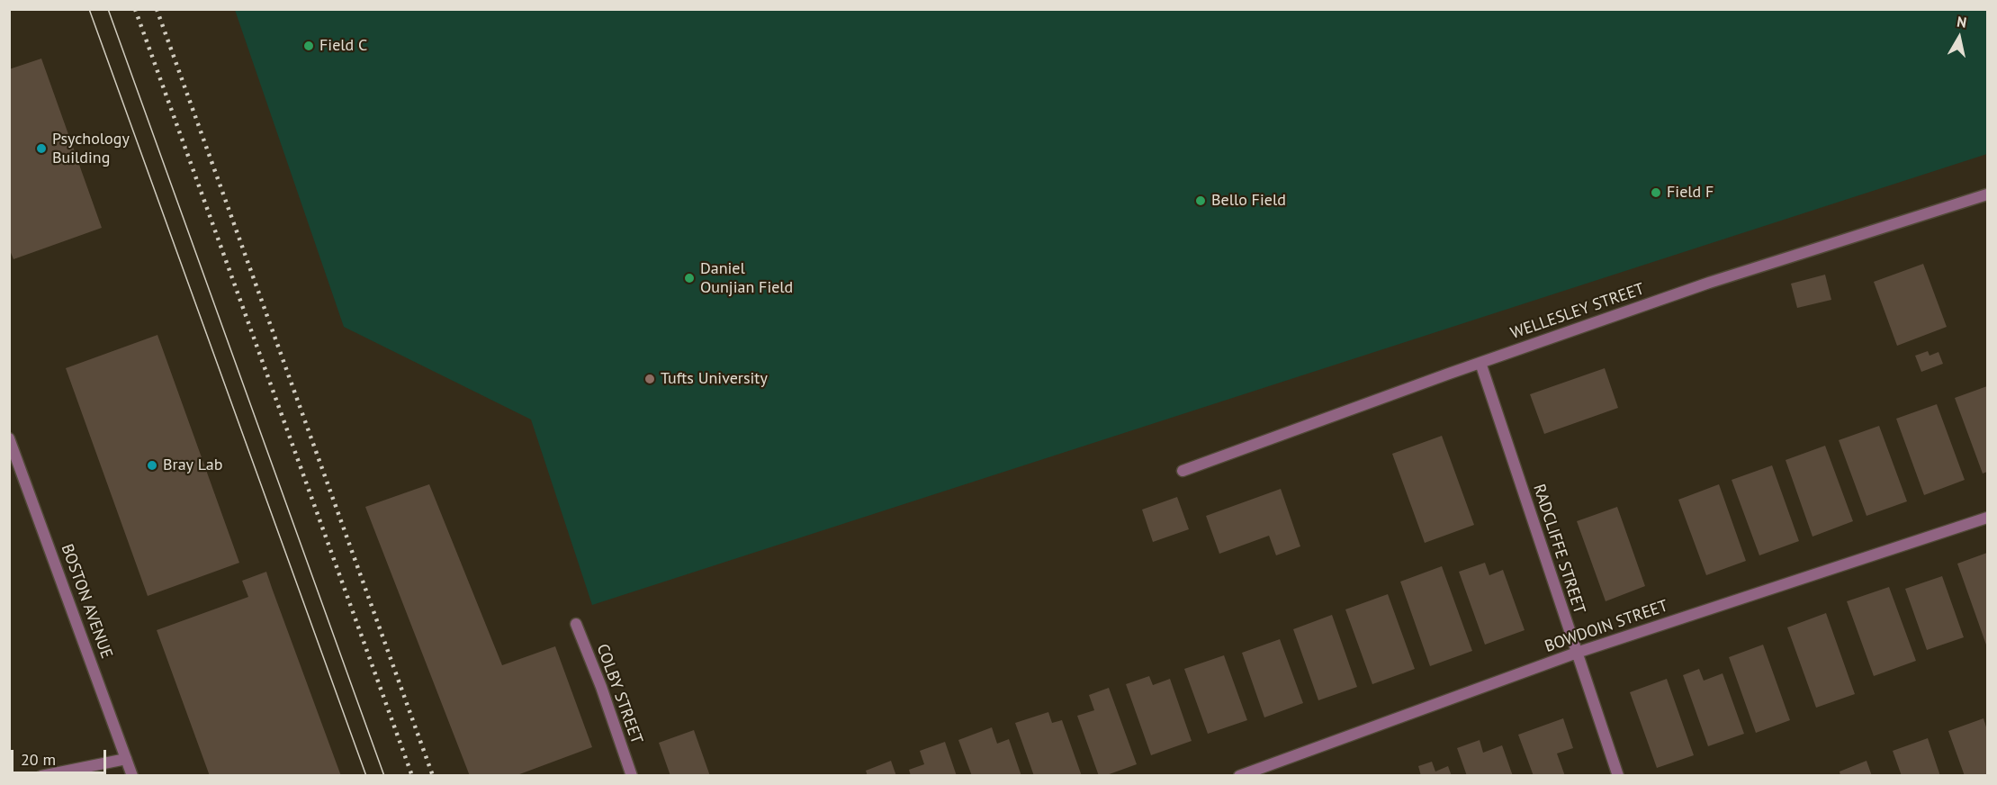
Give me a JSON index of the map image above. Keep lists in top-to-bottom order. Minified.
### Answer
{"streets":{"street":["WELLESLEY STREET","RADCLIFFE STREET","BOSTON AVENUE","BOWDOIN STREET","COLBY STREET"]},"crossings":[["WELLESLEY STREET","RADCLIFFE STREET"],["RADCLIFFE STREET","BOWDOIN STREET"]],"places":["Field C","Psychology Building","Field F","Bello Field","Daniel Ounjian Field","Tufts University","Bray Lab"],"scale_bar":"20 m","north":"top"}
